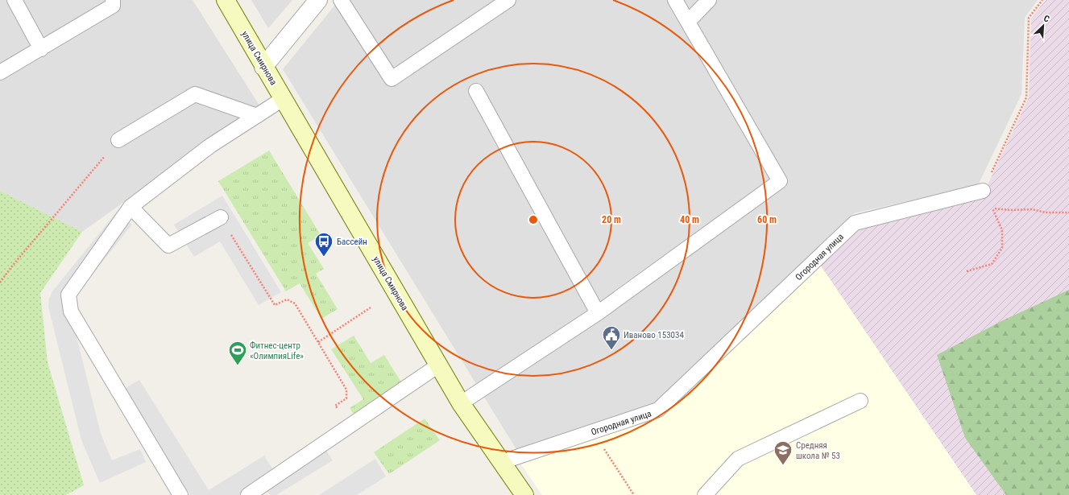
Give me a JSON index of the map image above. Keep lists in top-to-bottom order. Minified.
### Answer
{"streets":{"main road":["улица Смирнова"],"lane":["Огородная улица"]},"crossings":[["улица Смирнова","Огородная улица"]],"places":{"bus stop":["Бассейн"],"public building":["Иваново 153034"],"sports":["Фитнес-центр «ОлимпияLife»"],"school or university":["Средняя школа № 53"]},"north":"top right","rings":["20 m","40 m","60 m"]}
